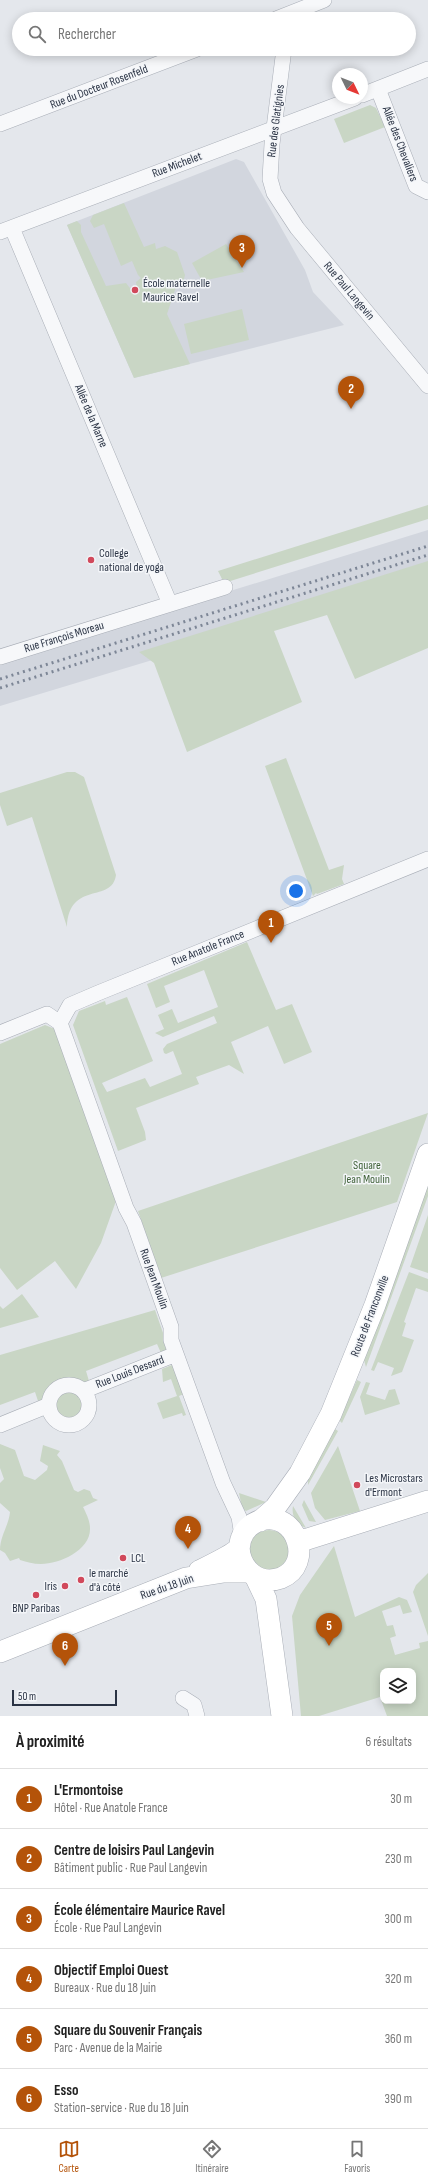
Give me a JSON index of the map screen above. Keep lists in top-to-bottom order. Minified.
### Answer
{"streets":{"main road":["Route de Franconville","Rue du 18 Juin"],"street":["Rue du Docteur Rosenfeld","Rue des Glatignies","Allée des Chevaliers","Rue Michelet","Rue Paul Langevin","Allée de la Marne","Rue François Moreau","Rue Anatole France","Rue Jean Moulin","Rue Louis Dessard"]},"crossings":[["Rue des Glatignies","Rue Michelet"],["Rue des Glatignies","Rue Paul Langevin"],["Rue Michelet","Allée de la Marne"],["Allée de la Marne","Rue François Moreau"],["Rue Anatole France","Rue Jean Moulin"],["Rue Jean Moulin","Route de Franconville"],["Rue Jean Moulin","Rue Louis Dessard"],["Rue Jean Moulin","Rue du 18 Juin"],["Route de Franconville","Rue du 18 Juin"]],"parks":["Square Jean Moulin"],"places":["École maternelle Maurice Ravel","College national de yoga","Les Microstars d'Ermont","LCL","le marché d'à côté","Iris","BNP Paribas"],"scale_bar":"50 m","north":"bottom right","page":{"search":"Rechercher","pins":["3","2","1","4","5","6"],"scale":"50 m","heading":["À proximité","6 résultats"],"list":[{"mark":"1","name":"L'Ermontoise","note":"Hôtel · Rue Anatole France","value":"30 m"},{"mark":"2","name":"Centre de loisirs Paul Langevin","note":"Bâtiment public · Rue Paul Langevin","value":"230 m"},{"mark":"3","name":"École élémentaire Maurice Ravel","note":"École · Rue Paul Langevin","value":"300 m"},{"mark":"4","name":"Objectif Emploi Ouest","note":"Bureaux · Rue du 18 Juin","value":"320 m"},{"mark":"5","name":"Square du Souvenir Français","note":"Parc · Avenue de la Mairie","value":"360 m"},{"mark":"6","name":"Esso","note":"Station-service · Rue du 18 Juin","value":"390 m"}],"nav":["Carte","Itinéraire","Favoris"]}}
